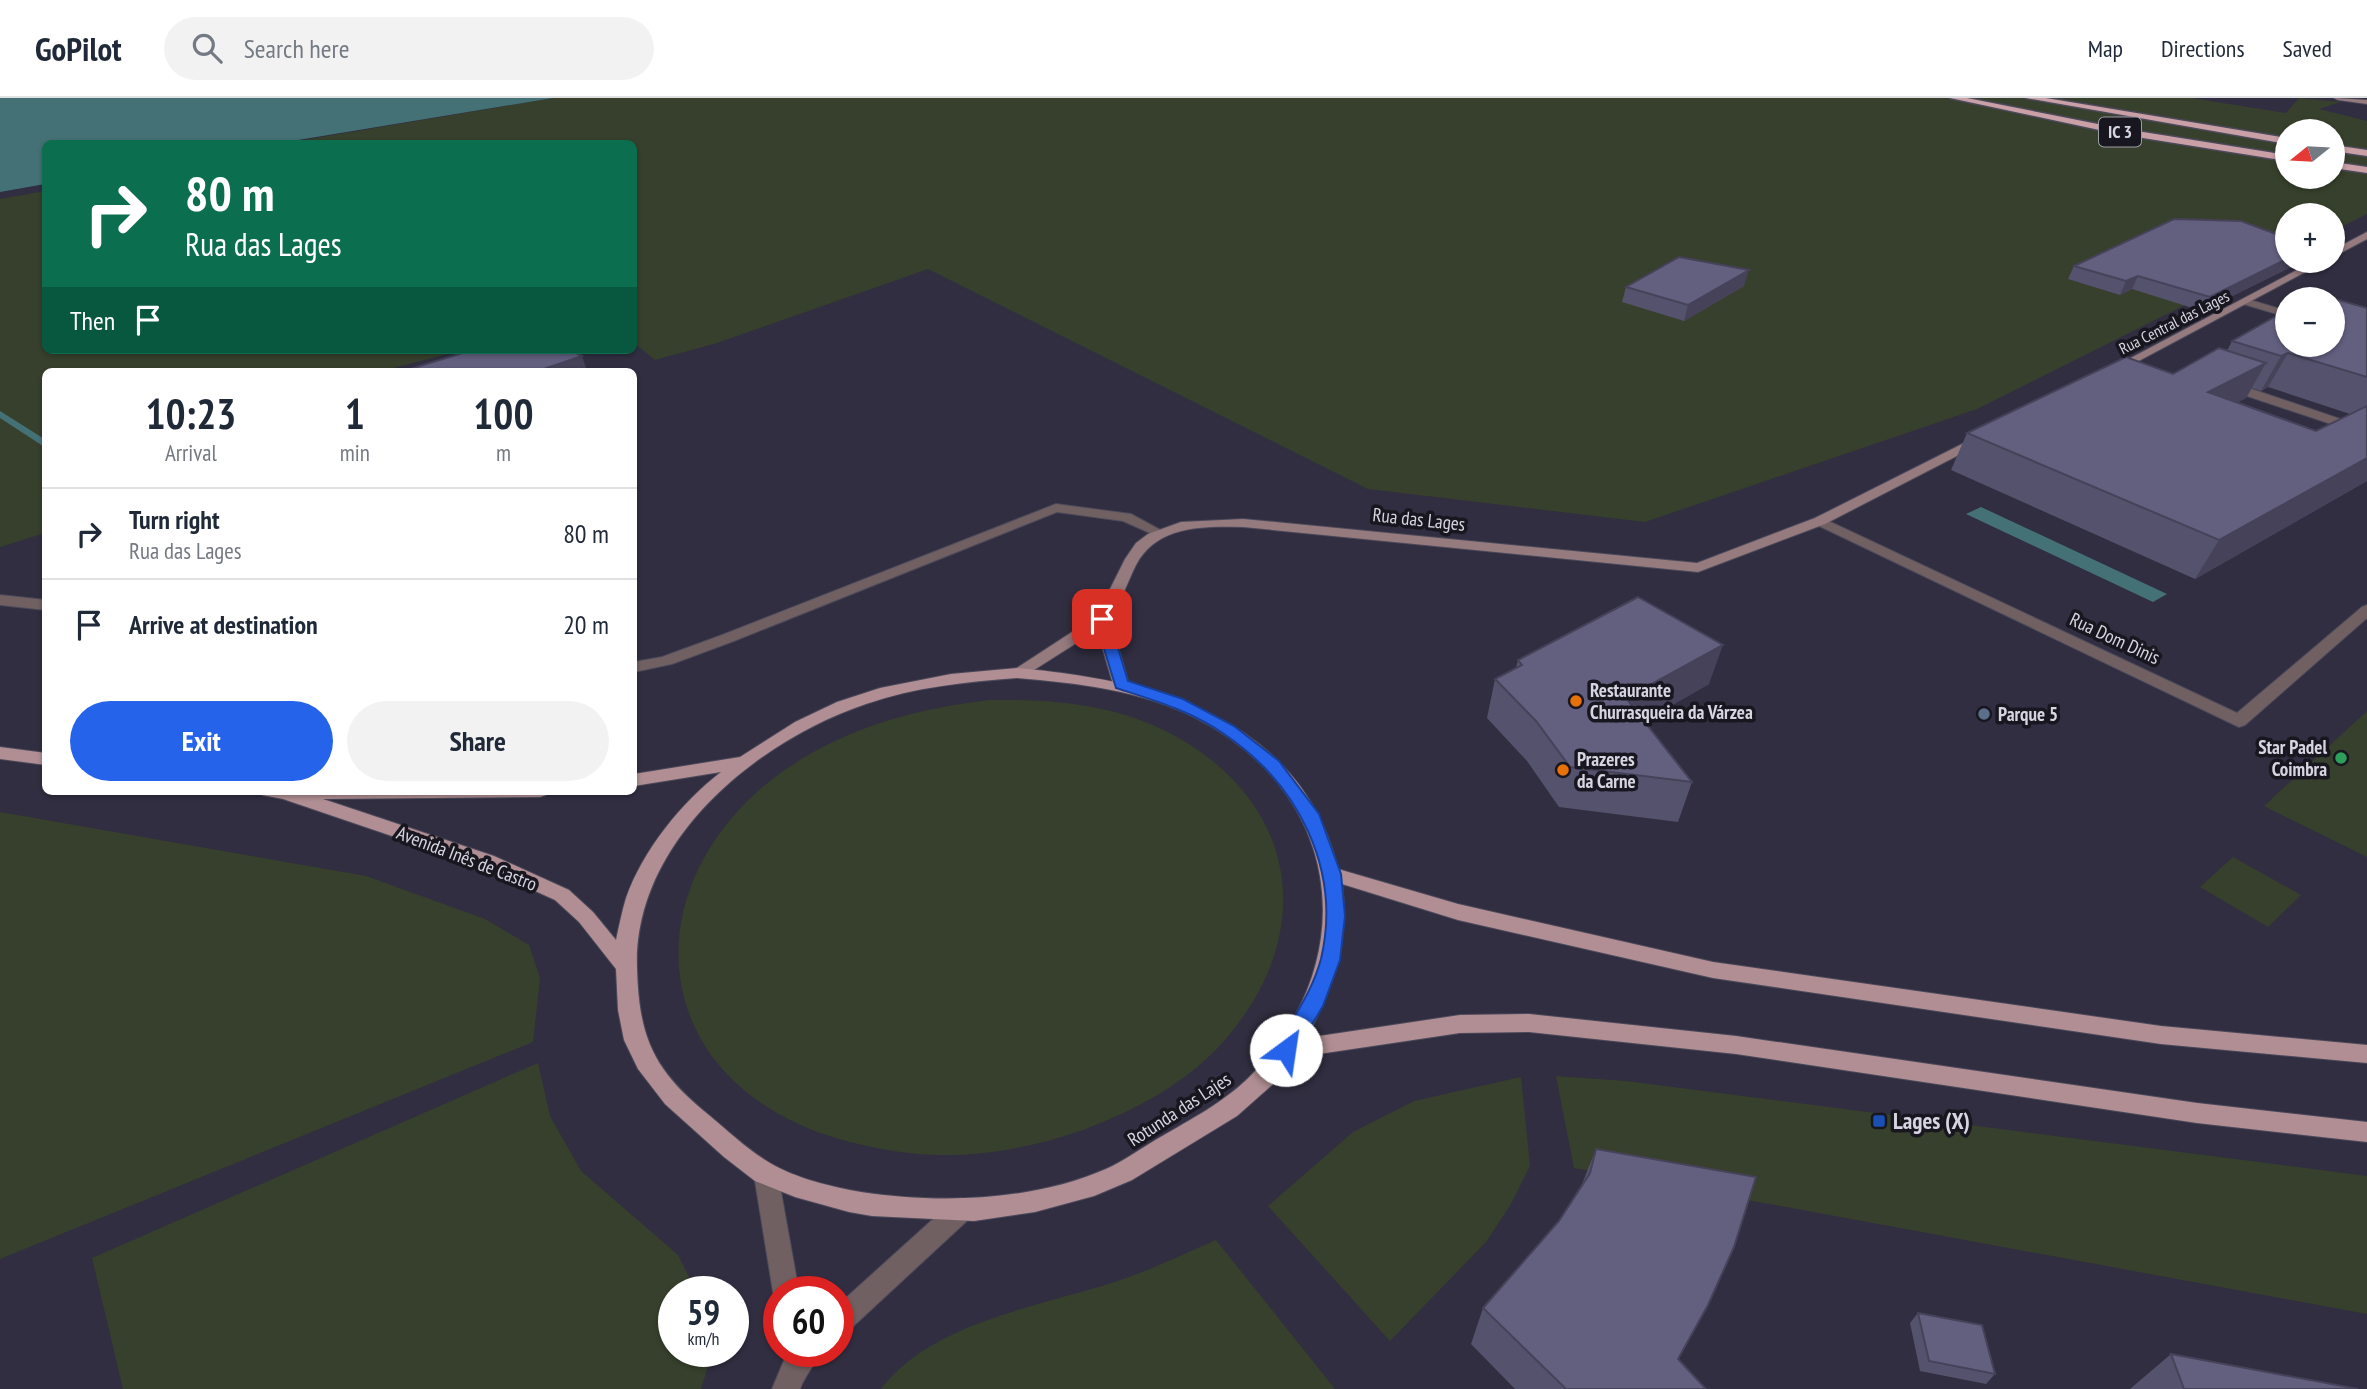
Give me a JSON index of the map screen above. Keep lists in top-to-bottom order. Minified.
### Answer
{"streets":{"highway":["IC 3"],"main road":["Rua Central das Lages","Rua das Lages","Avenida Inês de Castro","Rotunda das Lajes"],"street":["Rua Dom Dinis"]},"crossings":[["Rua das Lages","Rua Dom Dinis"],["Avenida Inês de Castro","Rotunda das Lajes"]],"places":{"other":["Restaurante Churrasqueira da Várzea","Parque 5","Star Padel Coimbra","Prazeres da Carne"],"transit":["Lages (X)"]},"north":"left","page":{"header":"GoPilot","search":"Search here","nav":["Map","Directions","Saved"],"map_buttons":["+","−"],"turn":["80 m","Rua das Lages"],"then":"Then","eta":["10:23","Arrival","1","min","100","m"],"list":[{"name":"Turn right","note":"Rua das Lages","value":"80 m"},{"name":"Arrive at destination","value":"20 m"}],"buttons":["Exit","Share"],"speed":"59 km/h","limit":"60"}}
